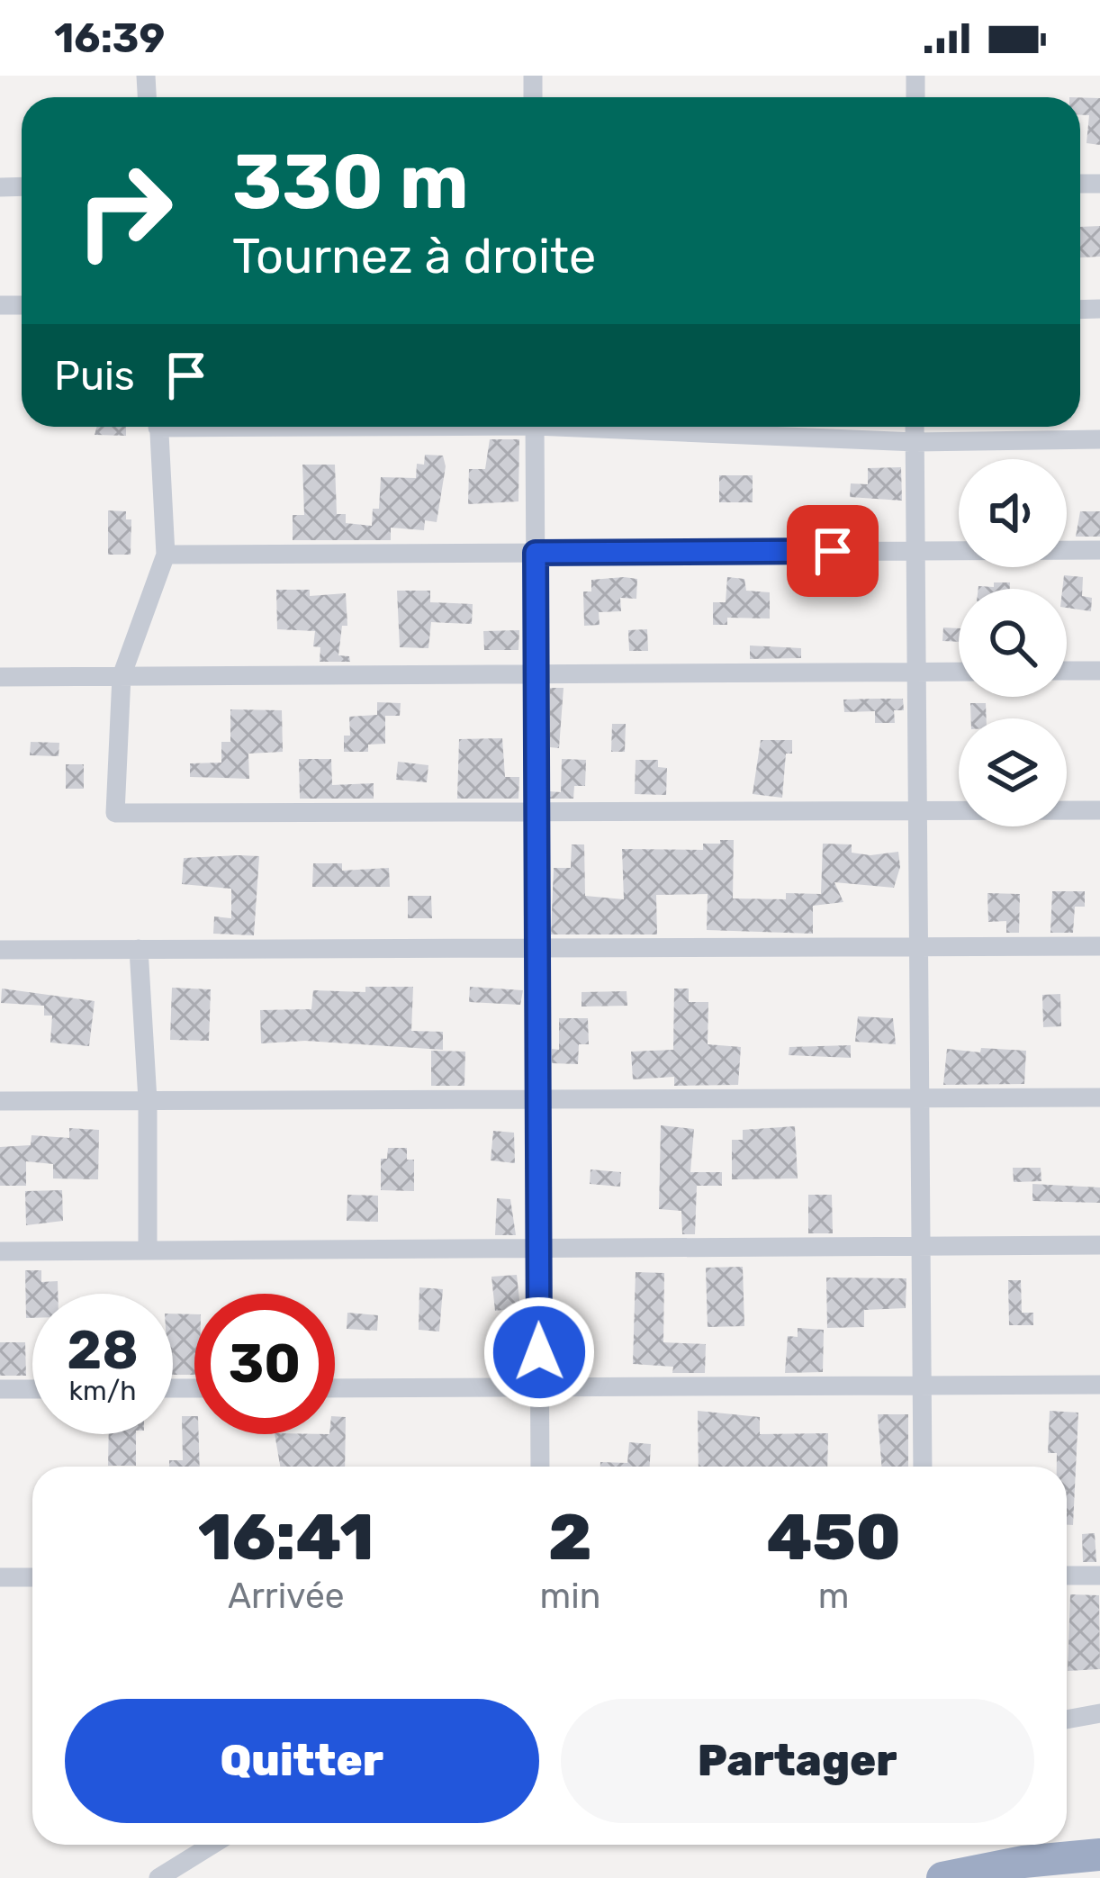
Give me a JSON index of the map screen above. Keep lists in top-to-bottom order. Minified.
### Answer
{"page":{"status":"16:39","turn":["330 m","Tournez à droite"],"then":"Puis","speed":"28 km/h","limit":"30","eta":["16:41","Arrivée","2","min","450","m"],"buttons":["Quitter","Partager"]}}
